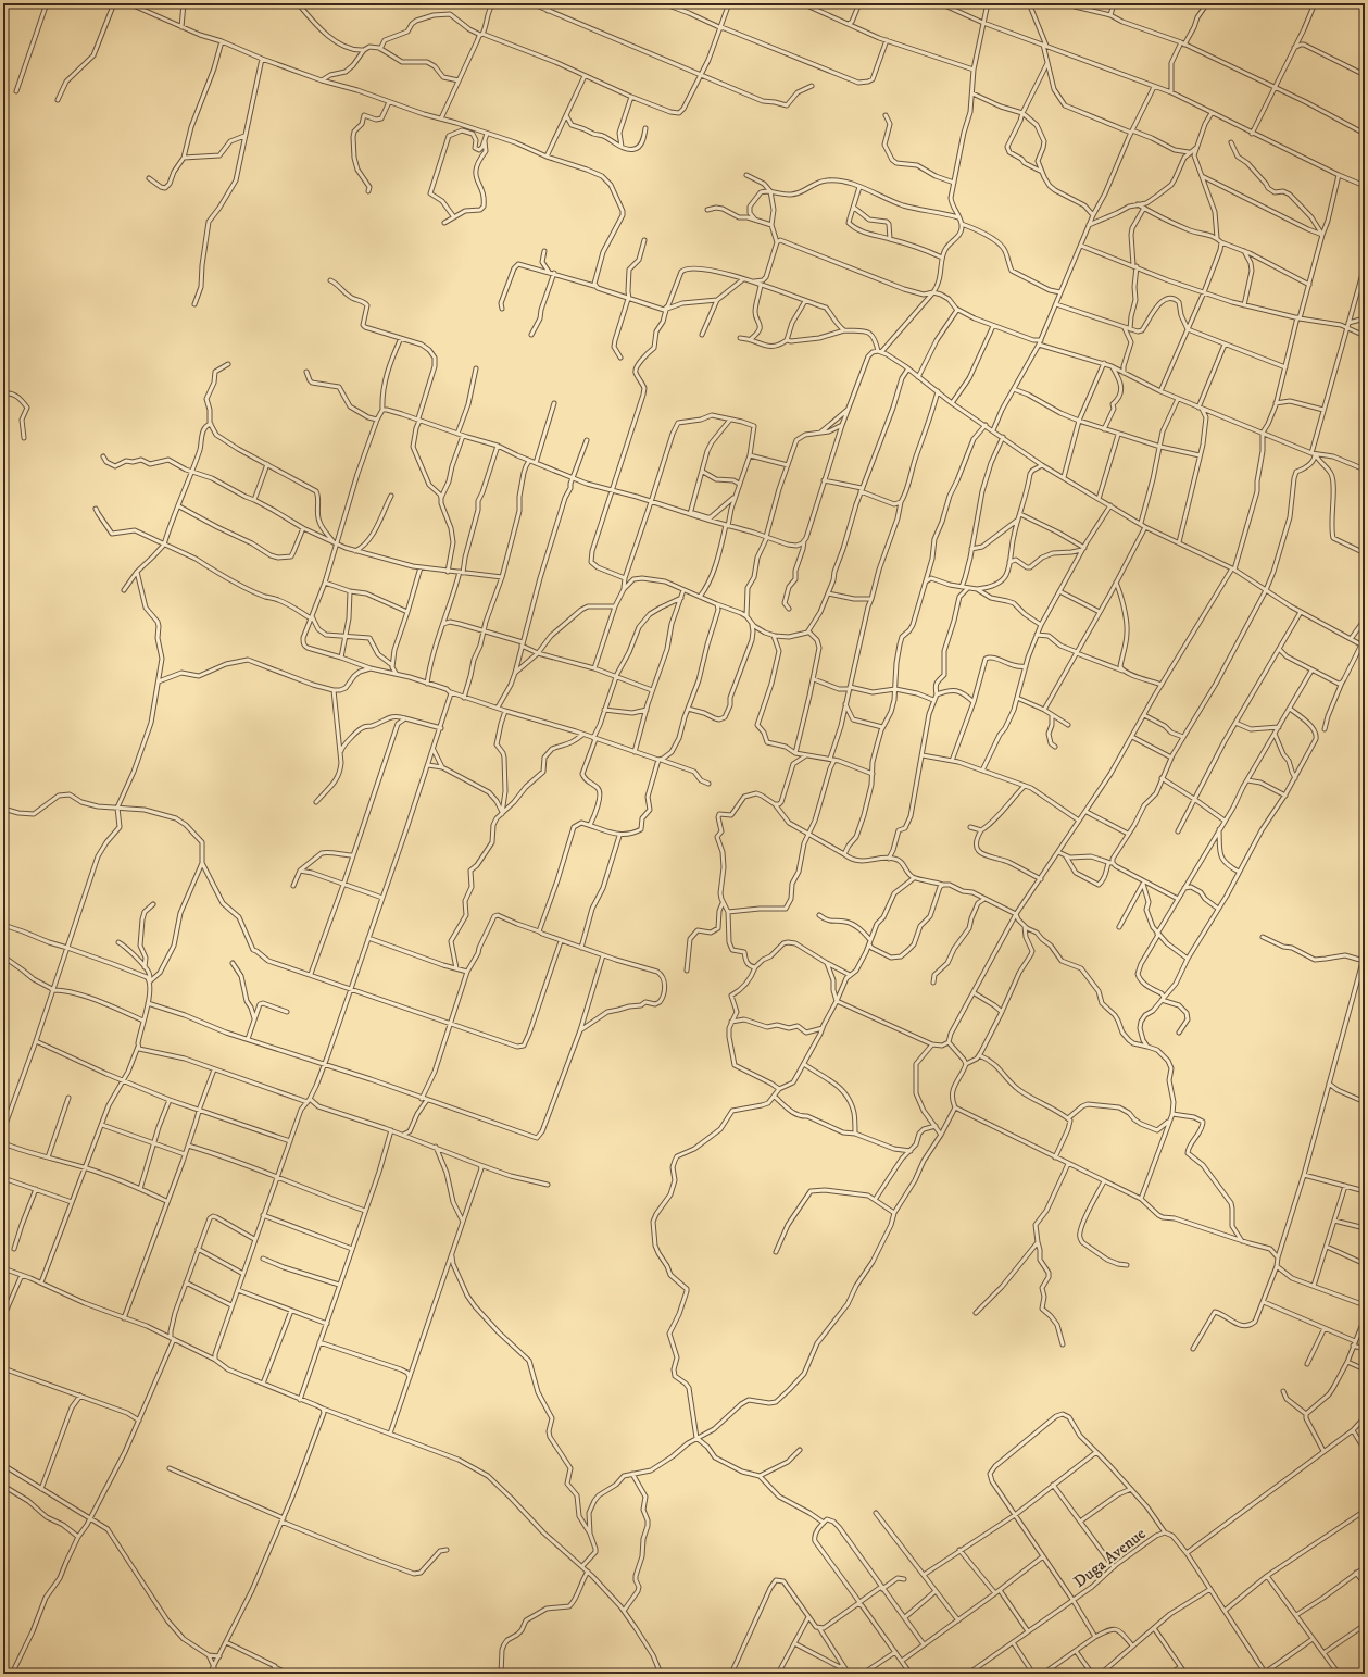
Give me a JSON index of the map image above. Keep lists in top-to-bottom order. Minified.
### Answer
{"streets":{"street":["Duga Avenue"]}}
